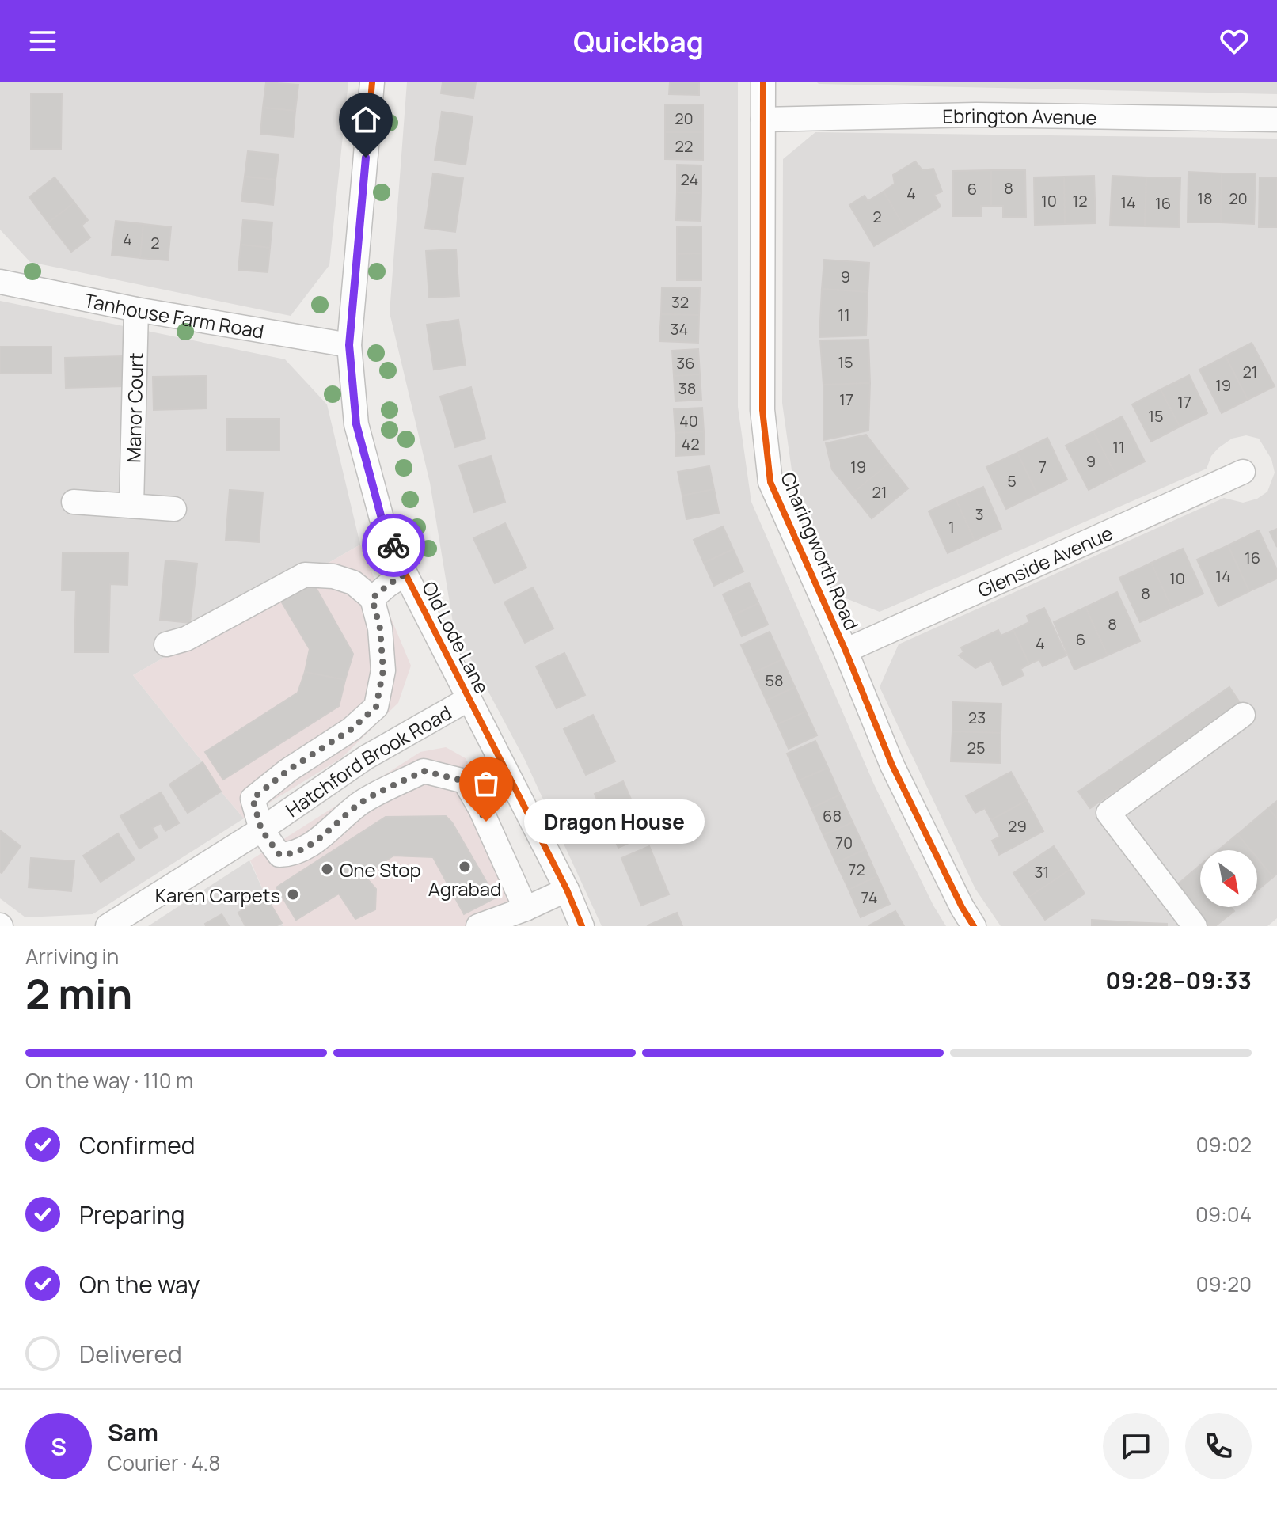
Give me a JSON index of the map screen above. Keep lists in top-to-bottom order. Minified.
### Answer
{"streets":{"street":["Ebrington Avenue","Tanhouse Farm Road","Manor Court","Charingworth Road","Glenside Avenue","Old Lode Lane","Hatchford Brook Road"]},"crossings":[["Ebrington Avenue","Charingworth Road"],["Tanhouse Farm Road","Manor Court"],["Tanhouse Farm Road","Old Lode Lane"],["Charingworth Road","Glenside Avenue"],["Old Lode Lane","Hatchford Brook Road"]],"places":["Dragon House","Agrabad","One Stop","Karen Carpets"],"house_numbers":["20","22","24","8","6","4","18","20","10","12","14","16","2","4","2","9","32","11","34","15","36","21","19","38","17","17","15","40","42","11","9","19","7","5","21","3","1","16","14","10","8","8","6","4","58","23","25","68","29","70","72","31","74"],"north":"bottom right","page":{"header":"Quickbag","bubble":"Dragon House","heading":["2 min","Arriving in","09:28–09:33"],"panel":["Sam","Courier · 4.8"],"bar":"On the way · 110 m","list":[["Confirmed","09:02"],["Preparing","09:04"],["On the way","09:20"],"Delivered"],"round":"S"}}
